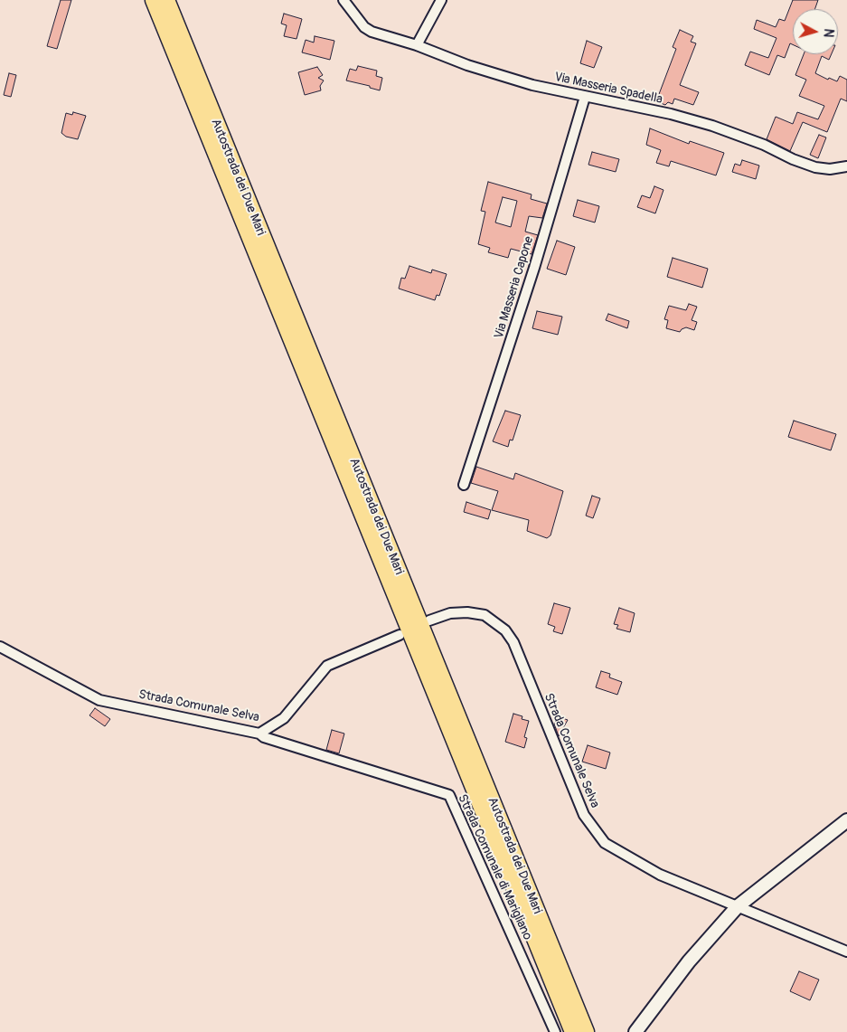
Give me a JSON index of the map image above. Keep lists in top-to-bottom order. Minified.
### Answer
{"streets":{"highway":["Autostrada dei Due Mari"],"street":["Via Masseria Spadella","Via Masseria Capone","Strada Comunale Selva","Strada Comunale di Marigliano"]},"crossings":[["Via Masseria Spadella","Via Masseria Capone"],["Strada Comunale Selva","Strada Comunale di Marigliano"]],"north":"right"}
